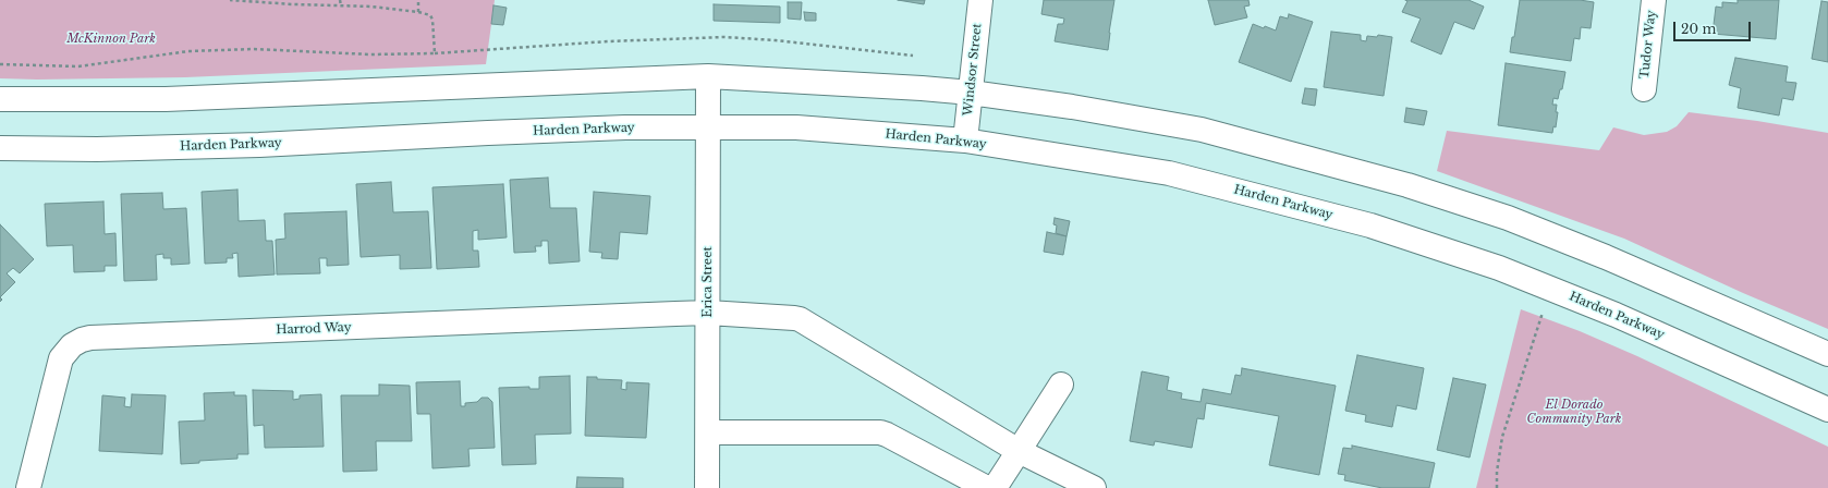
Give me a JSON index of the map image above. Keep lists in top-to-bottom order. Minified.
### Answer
{"streets":{"street":["Tudor Way","Windsor Street","Harden Parkway","Erica Street","Harrod Way"]},"crossings":[["Windsor Street","Harden Parkway"],["Harden Parkway","Erica Street"],["Erica Street","Harrod Way"]],"parks":["McKinnon Park","El Dorado Community Park"],"scale_bar":"20 m"}
